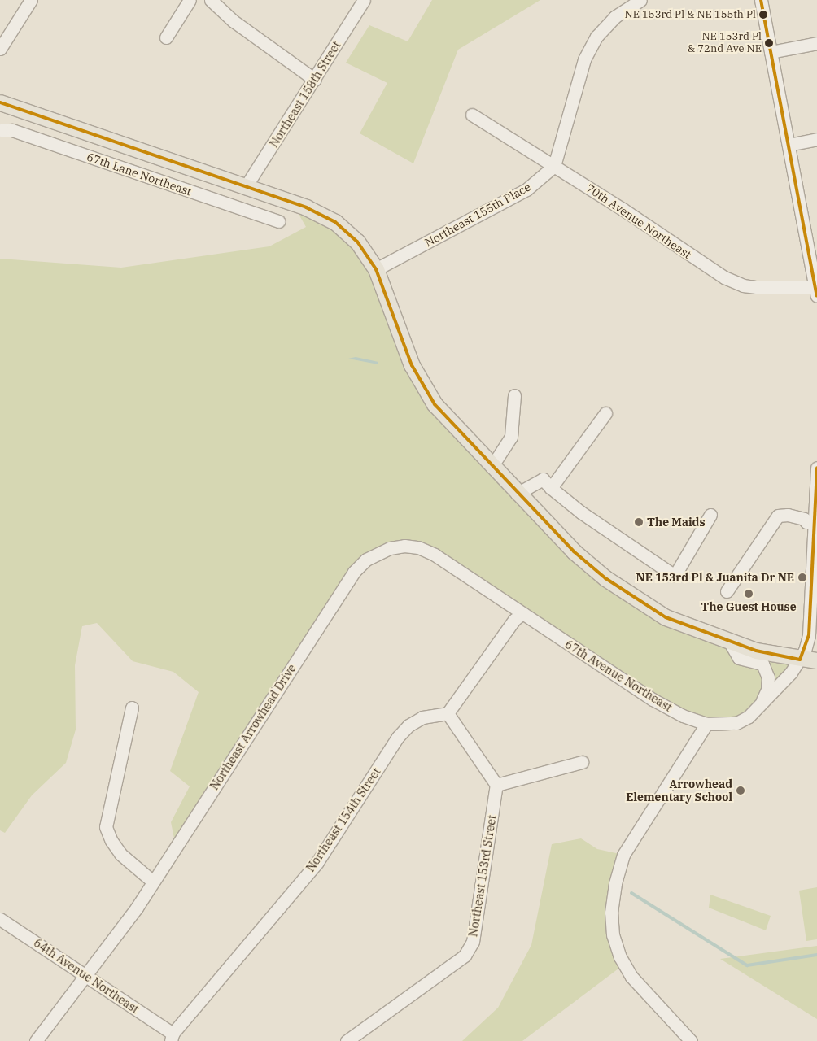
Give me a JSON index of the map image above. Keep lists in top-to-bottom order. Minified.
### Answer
{"streets":{"street":["Northeast 158th Street","67th Lane Northeast","Northeast 155th Place","70th Avenue Northeast","67th Avenue Northeast","Northeast Arrowhead Drive","Northeast 154th Street","Northeast 153rd Street","64th Avenue Northeast"]},"crossings":[["Northeast 155th Place","70th Avenue Northeast"],["67th Avenue Northeast","Northeast Arrowhead Drive"],["Northeast Arrowhead Drive","64th Avenue Northeast"],["Northeast 154th Street","64th Avenue Northeast"]],"places":["NE 153rd Pl & NE 155th Pl","NE 153rd Pl & 72nd Ave NE","The Maids","NE 153rd Pl & Juanita Dr NE","The Guest House","Arrowhead Elementary School"]}
